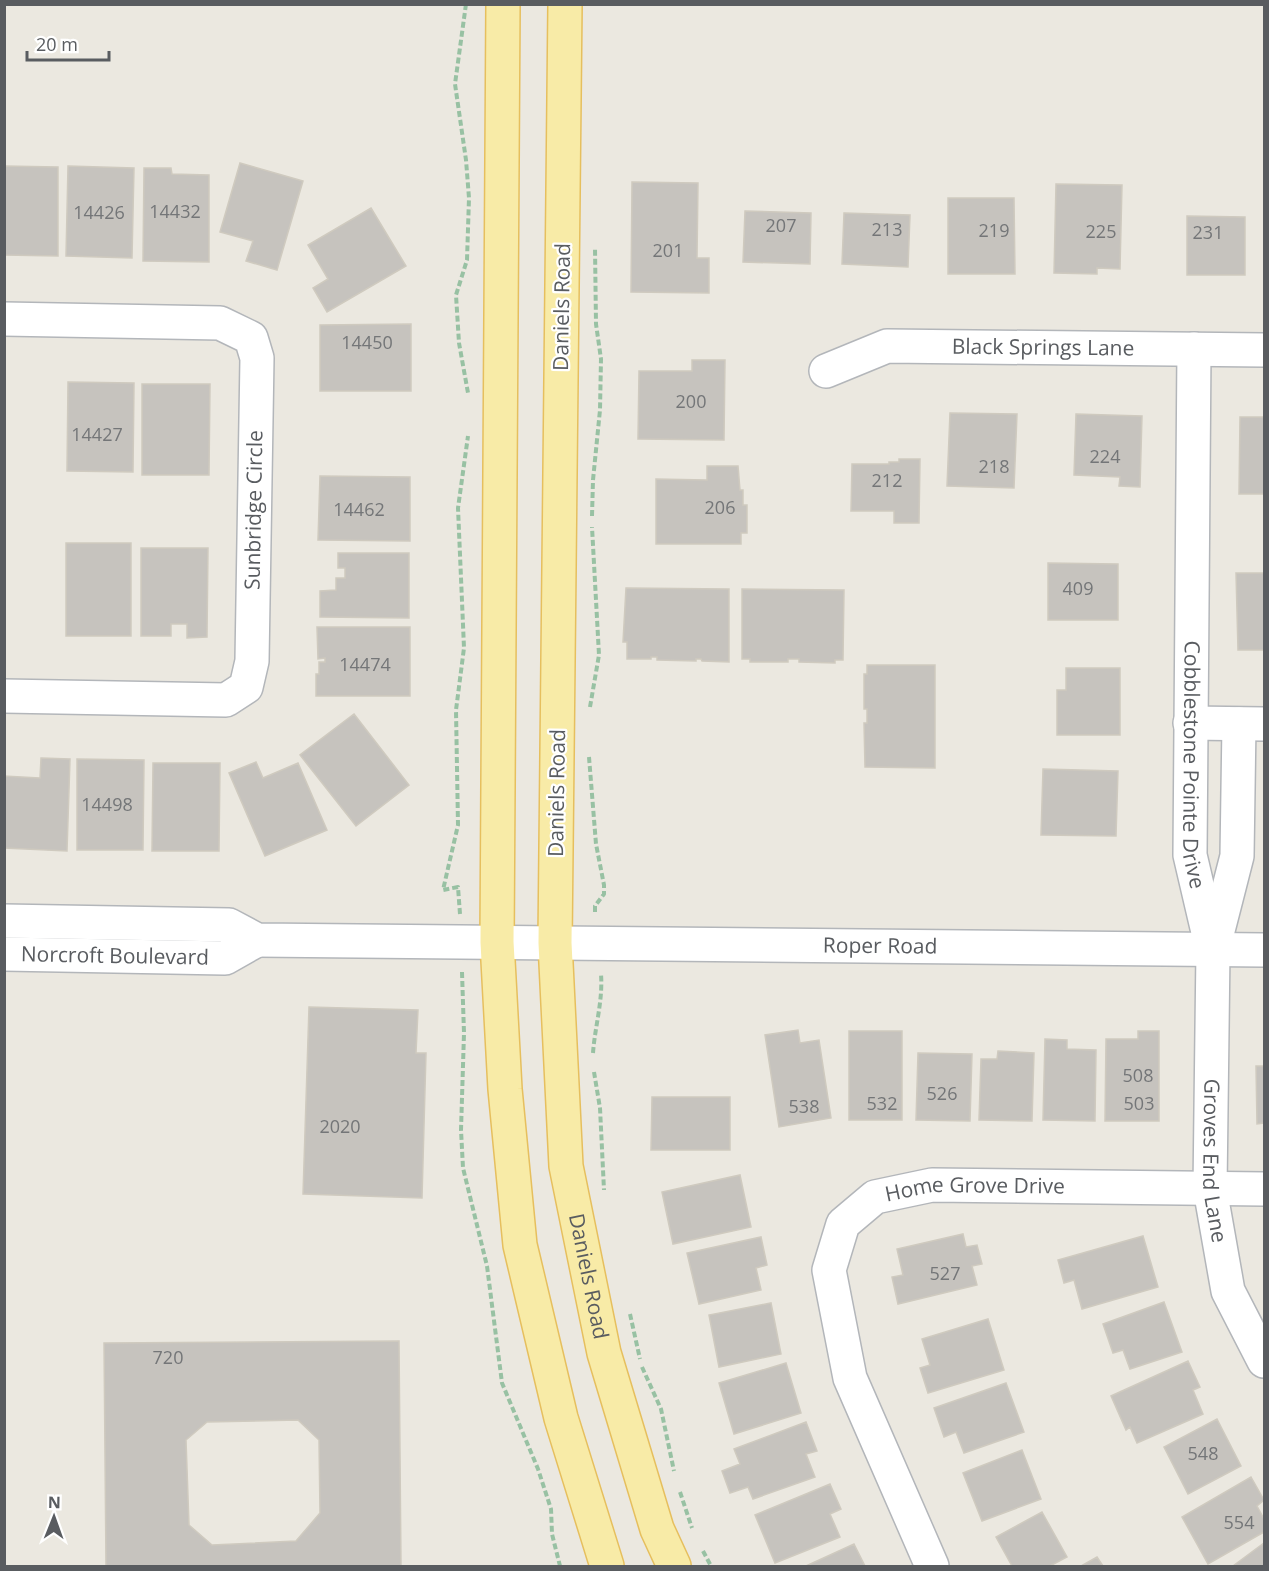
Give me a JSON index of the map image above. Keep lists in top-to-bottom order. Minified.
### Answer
{"streets":{"main road":["Daniels Road"],"street":["Black Springs Lane","Sunbridge Circle","Cobblestone Pointe Drive","Roper Road","Norcroft Boulevard","Groves End Lane","Home Grove Drive"]},"crossings":[["Daniels Road","Roper Road"],["Black Springs Lane","Cobblestone Pointe Drive"],["Cobblestone Pointe Drive","Roper Road"],["Cobblestone Pointe Drive","Groves End Lane"],["Roper Road","Norcroft Boulevard"],["Roper Road","Groves End Lane"],["Groves End Lane","Home Grove Drive"]],"house_numbers":["14432","14426","207","213","219","225","231","201","14450","200","14427","224","218","212","206","14462","409","14474","14498","508","526","532","503","538","2020","527","720","548","554"],"scale_bar":"20 m","north":"top"}
